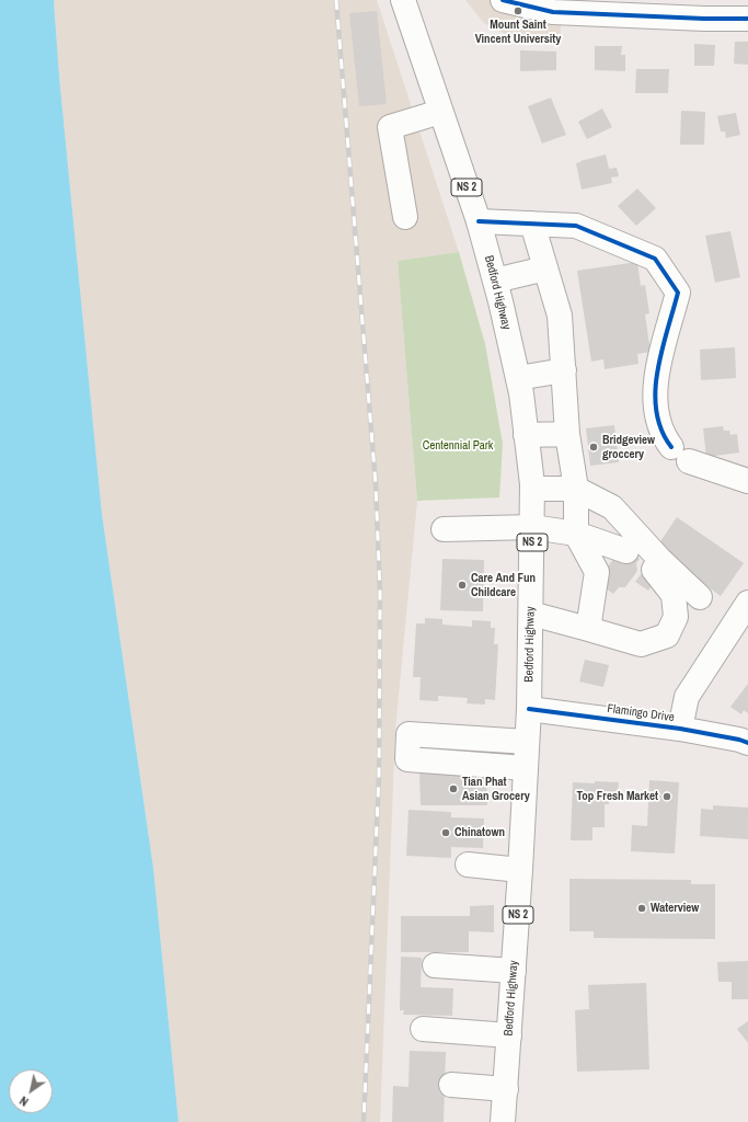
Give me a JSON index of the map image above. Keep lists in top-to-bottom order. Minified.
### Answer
{"streets":{"main road":["NS 2","Bedford Highway","Flamingo Drive"]},"crossings":[["Bedford Highway","Flamingo Drive"]],"parks":["Centennial Park"],"places":["Mount Saint Vincent University","Bridgeview groccery","Care And Fun Childcare","Tian Phat Asian Grocery","Top Fresh Market","Chinatown","Waterview"],"north":"bottom left"}
